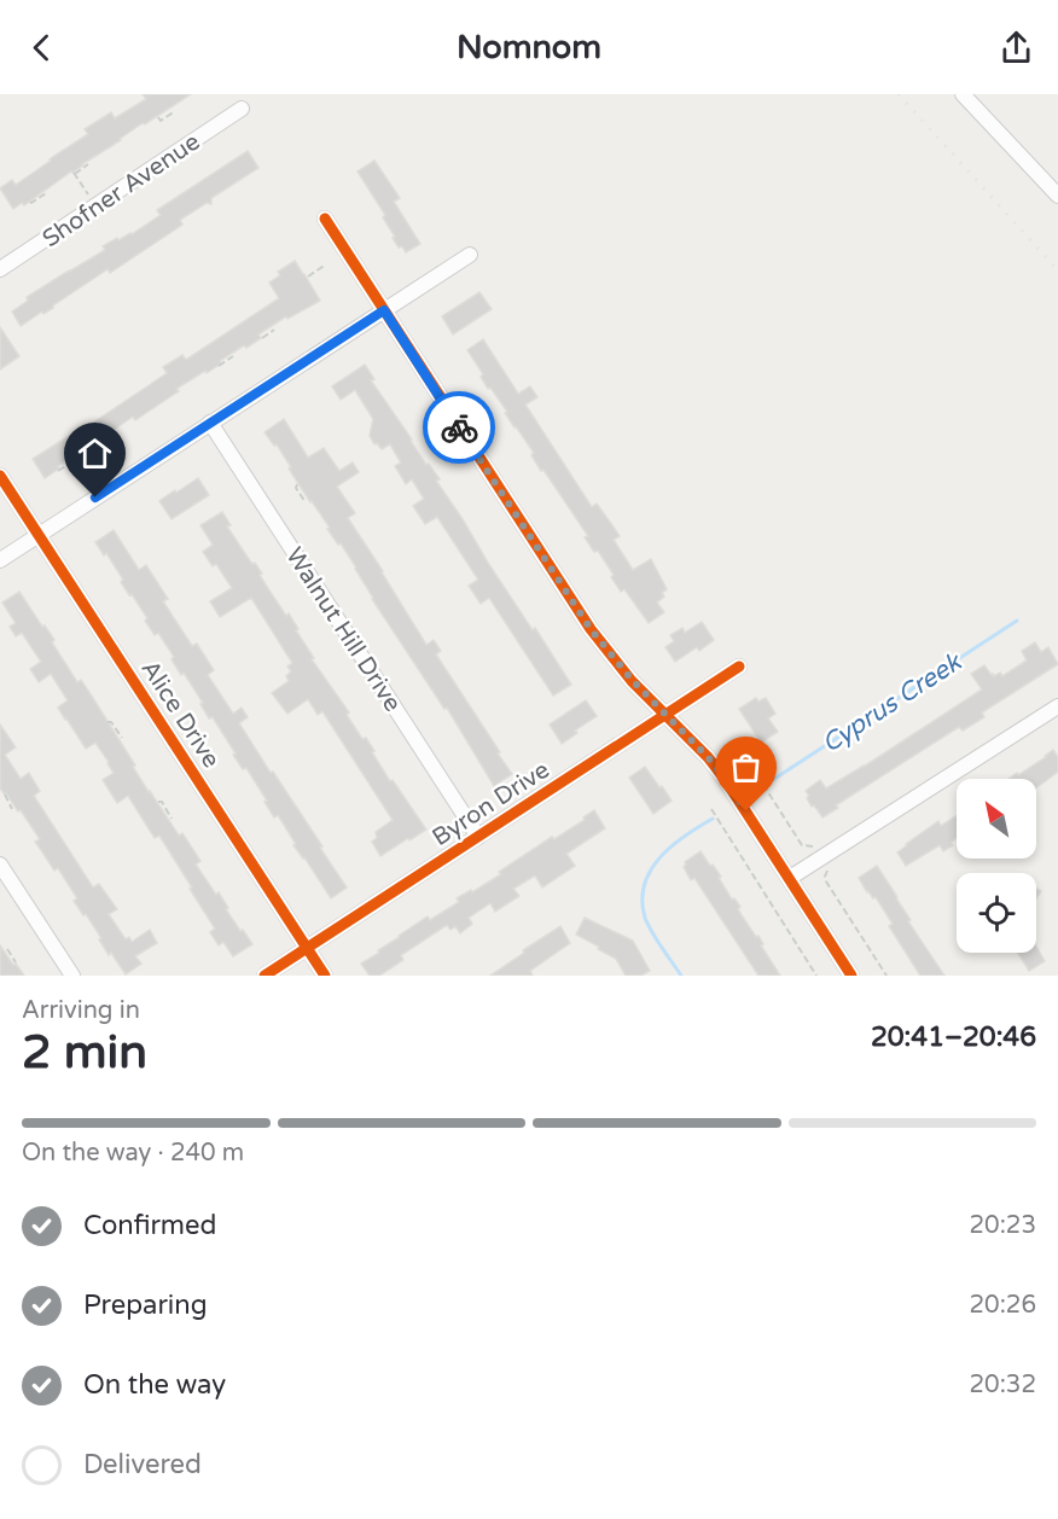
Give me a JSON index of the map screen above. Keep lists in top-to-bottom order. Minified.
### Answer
{"streets":{"street":["Shofner Avenue","Walnut Hill Drive","Alice Drive","Byron Drive"]},"crossings":[["Walnut Hill Drive","Byron Drive"],["Alice Drive","Byron Drive"]],"water":["Cyprus Creek"],"north":"top left","page":{"header":"Nomnom","heading":["2 min","Arriving in","20:41–20:46"],"bar":"On the way · 240 m","list":[["Confirmed","20:23"],["Preparing","20:26"],["On the way","20:32"],"Delivered"]}}
